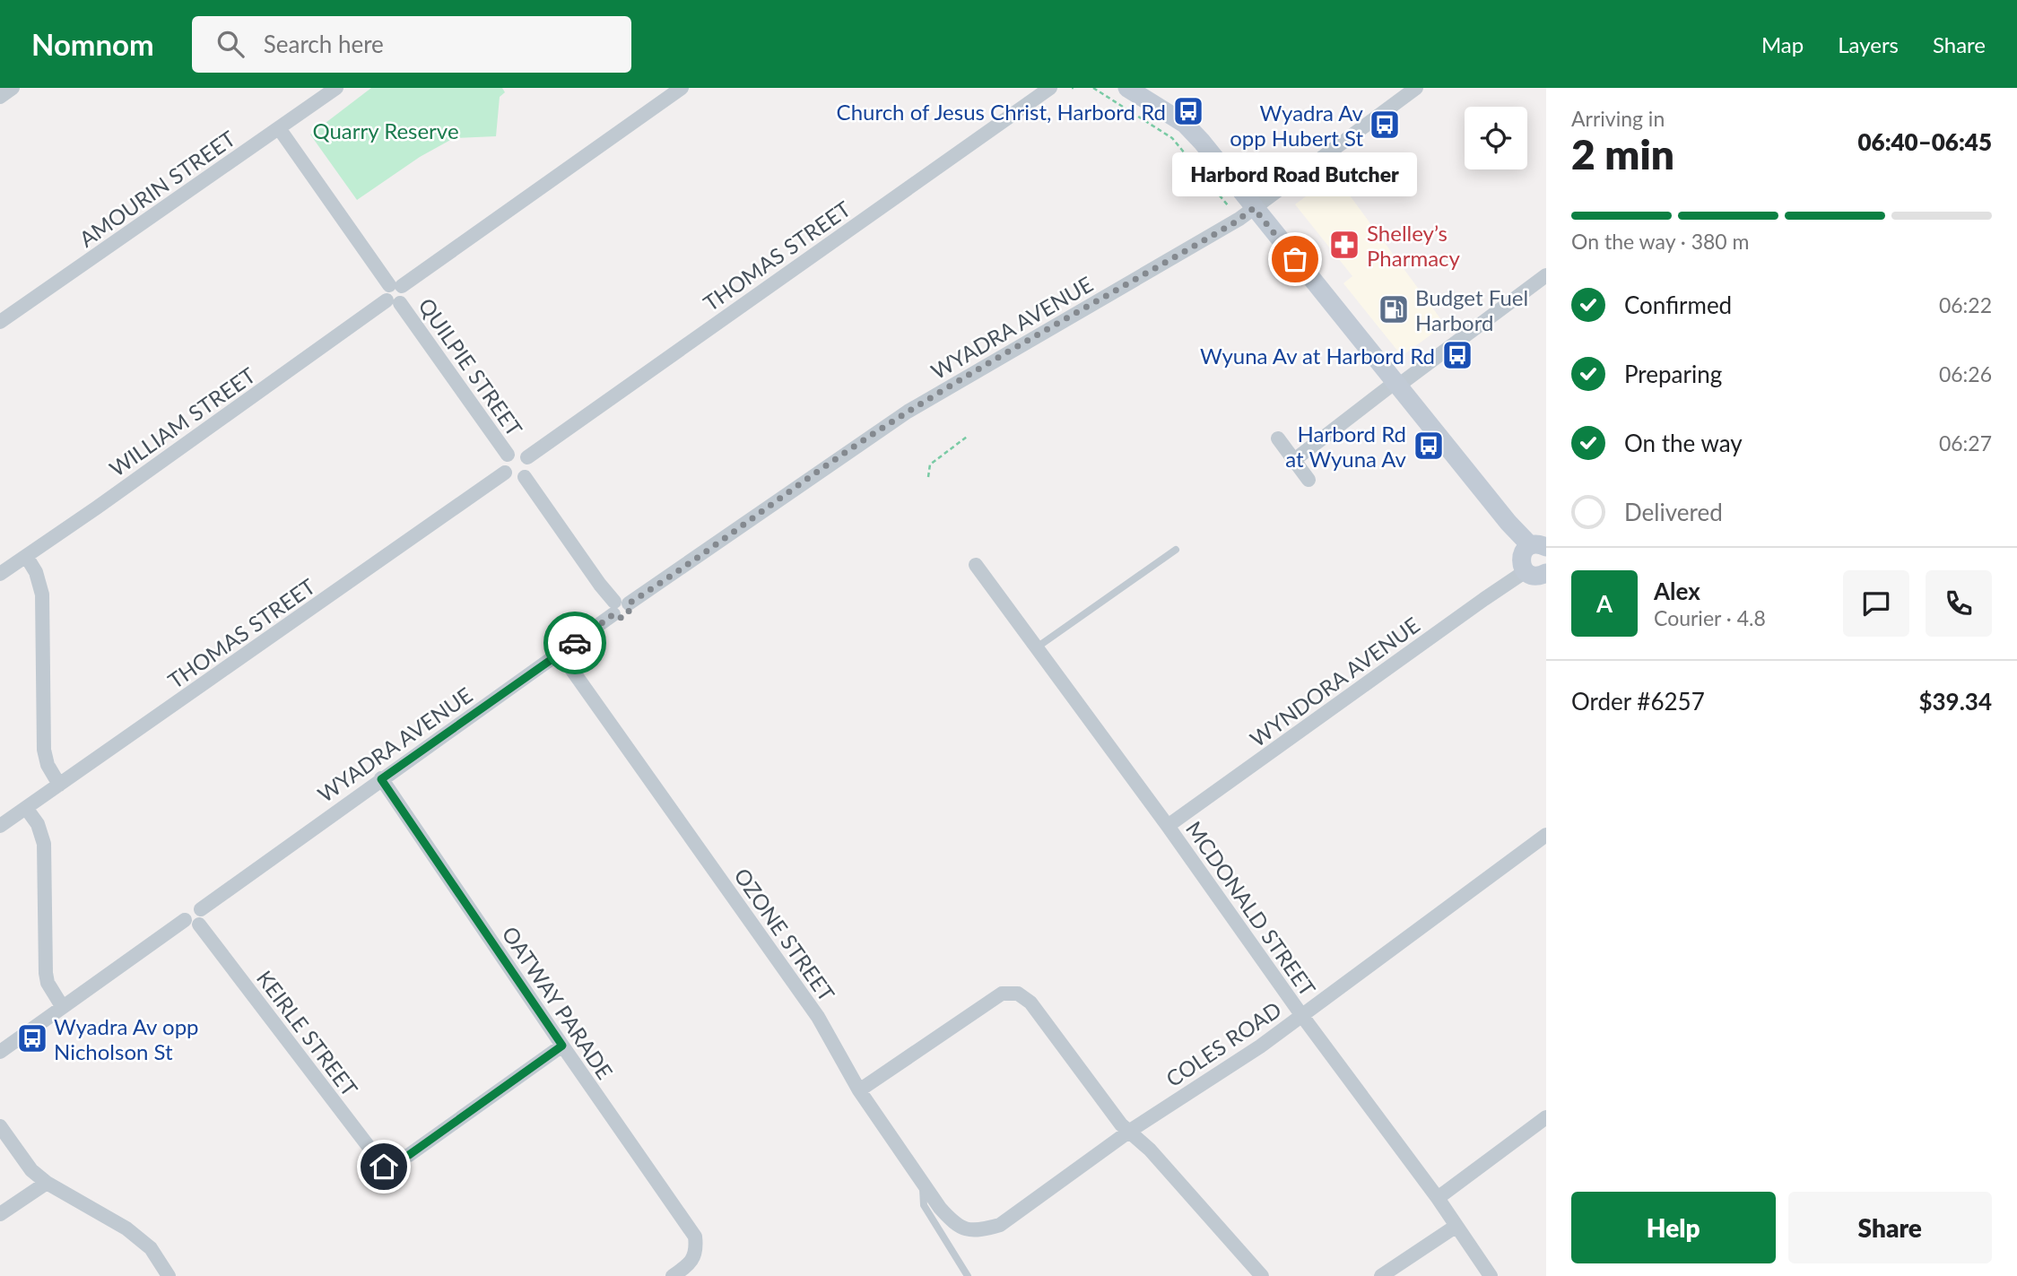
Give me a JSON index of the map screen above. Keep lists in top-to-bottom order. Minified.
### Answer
{"streets":{"street":["AMOURIN STREET","THOMAS STREET","WYADRA AVENUE","QUILPIE STREET","WILLIAM STREET","WYNDORA AVENUE","MCDONALD STREET","OZONE STREET","OATWAY PARADE","KEIRLE STREET","COLES ROAD"]},"crossings":[["THOMAS STREET","QUILPIE STREET"],["WYADRA AVENUE","OZONE STREET"],["WYADRA AVENUE","OATWAY PARADE"],["WYADRA AVENUE","KEIRLE STREET"],["QUILPIE STREET","WILLIAM STREET"],["WYNDORA AVENUE","MCDONALD STREET"],["MCDONALD STREET","COLES ROAD"],["OZONE STREET","COLES ROAD"],["OATWAY PARADE","KEIRLE STREET"]],"parks":["Quarry Reserve"],"places":{"bus stop":["Church of Jesus Christ, Harbord Rd","Wyadra Av opp Hubert St","Wyuna Av at Harbord Rd","Harbord Rd at Wyuna Av","Wyadra Av opp Nicholson St"],"pharmacy":["Shelley’s Pharmacy"],"other":["Harbord Road Butcher"],"fuel station":["Budget Fuel Harbord"]},"page":{"header":"Nomnom","search":"Search here","nav":["Map","Layers","Share"],"heading":["2 min","Arriving in","06:40–06:45"],"panel":["Alex","Courier · 4.8","Order #6257","$39.34"],"bubble":"Harbord Road Butcher","bar":"On the way · 380 m","list":[["Confirmed","06:22"],["Preparing","06:26"],["On the way","06:27"],"Delivered"],"round":"A","buttons":["Help","Share"]}}
